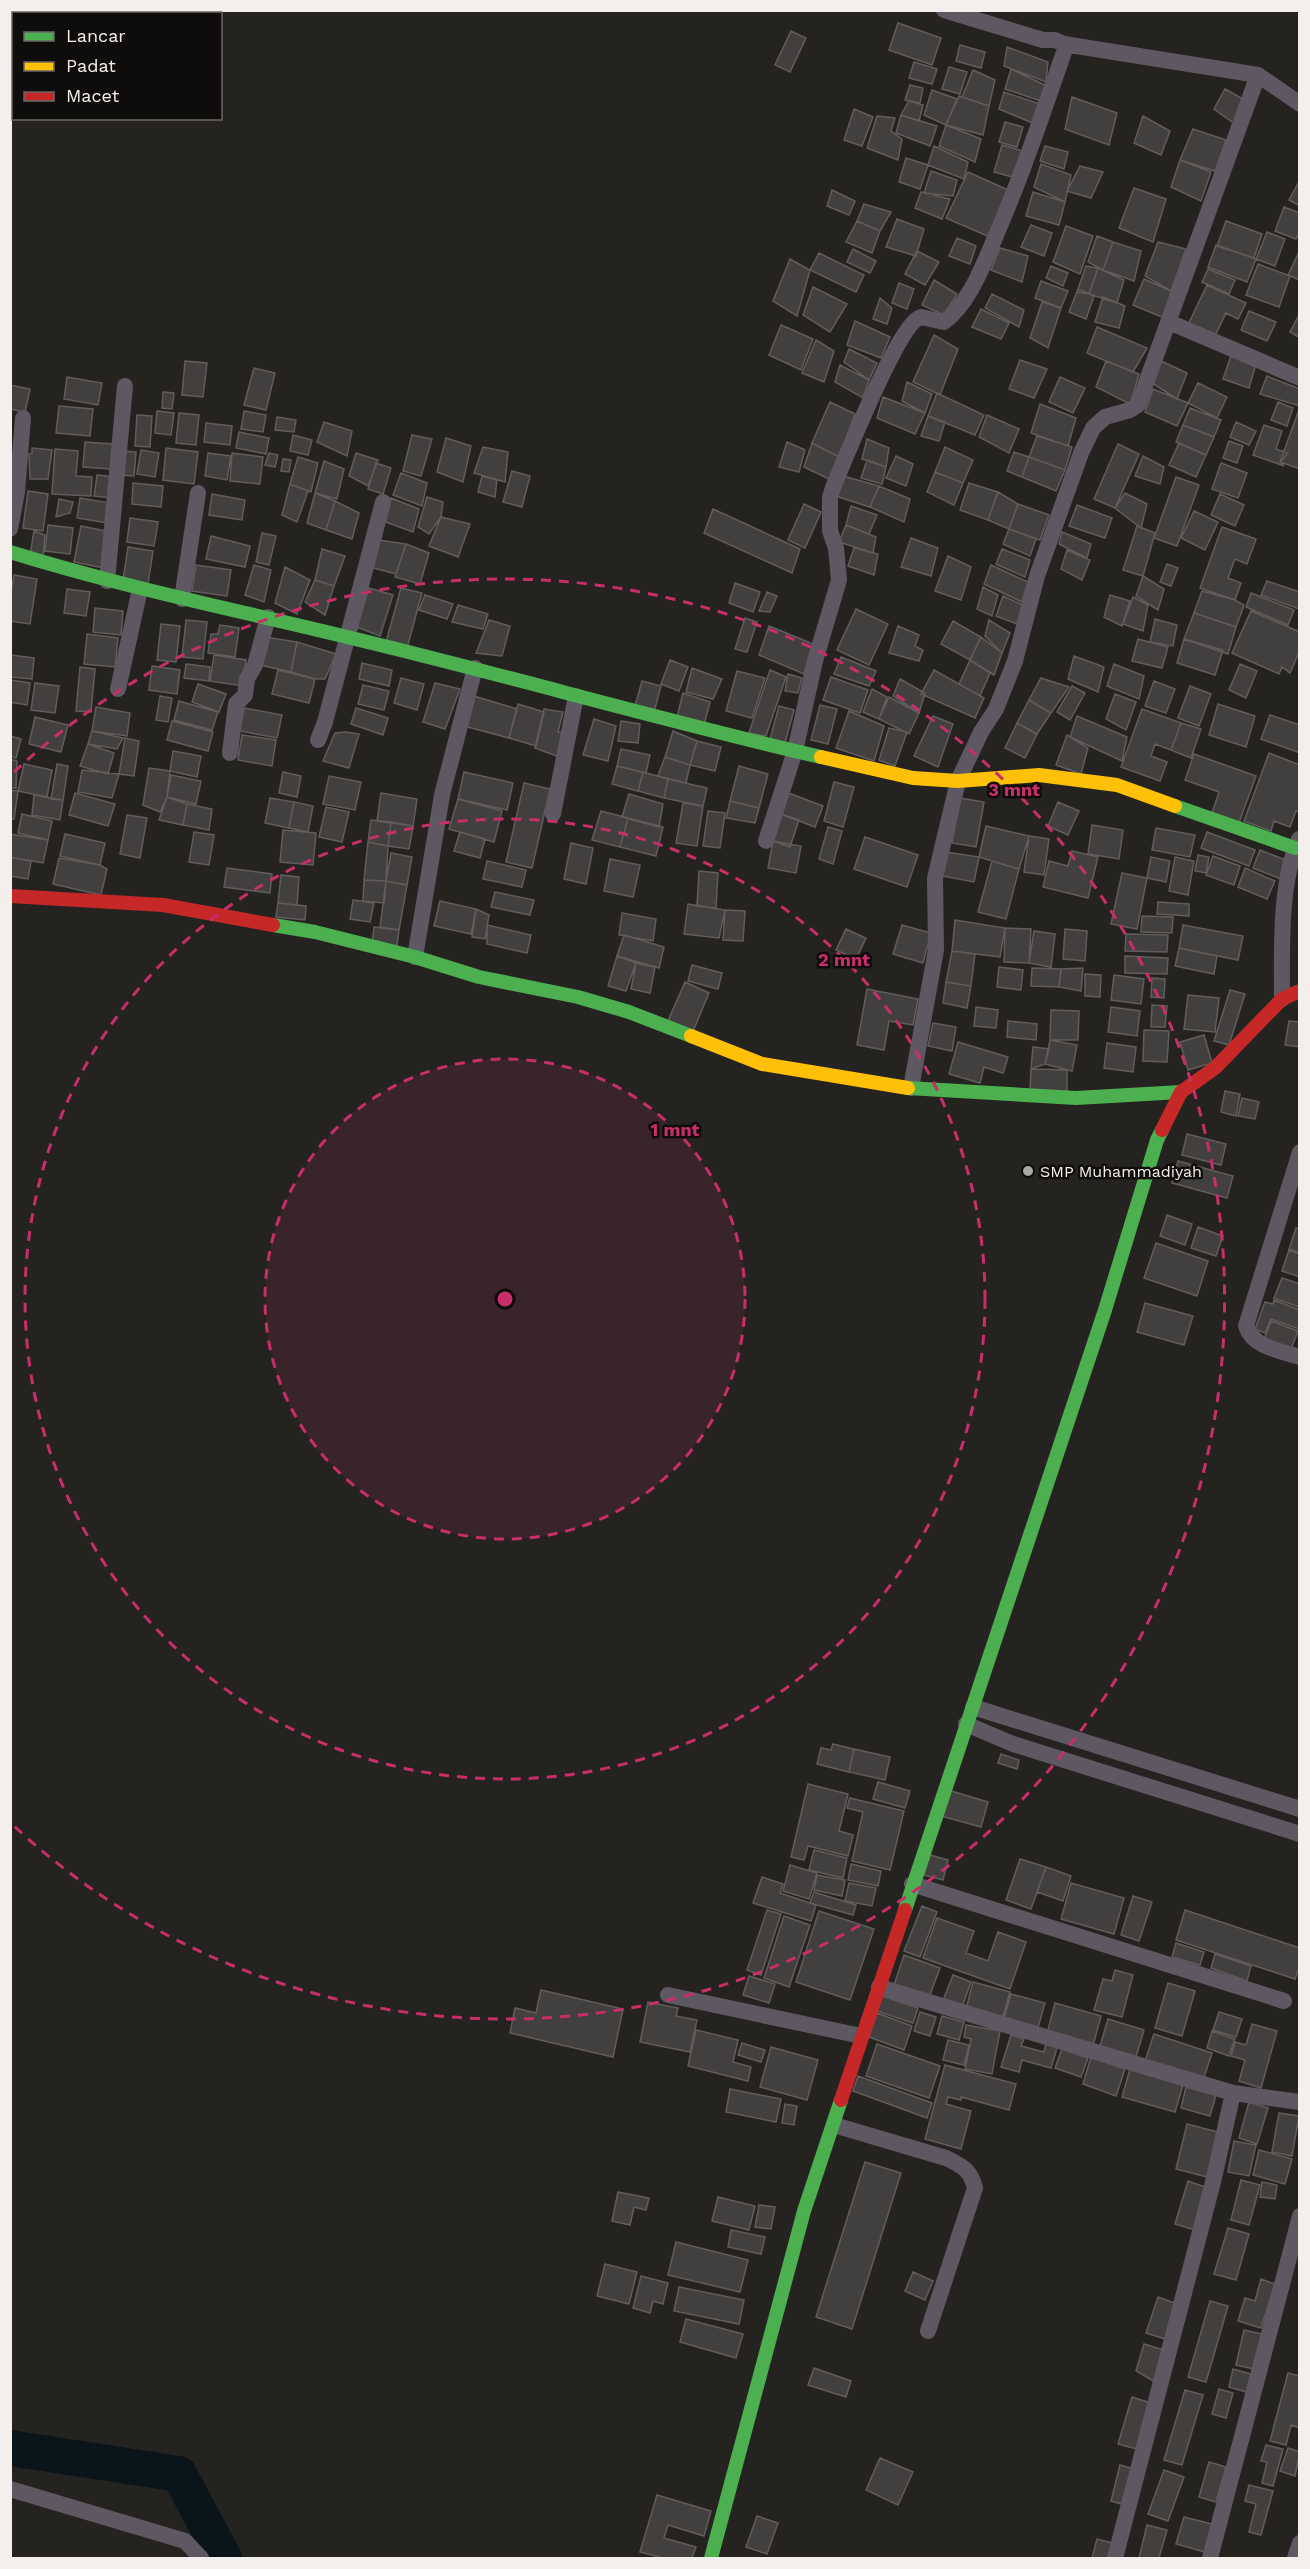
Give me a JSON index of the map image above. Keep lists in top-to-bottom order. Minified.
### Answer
{"places":["SMP Muhammadiyah"],"legend":["Lancar","Padat","Macet"],"rings":["3 mnt","2 mnt","1 mnt"]}
